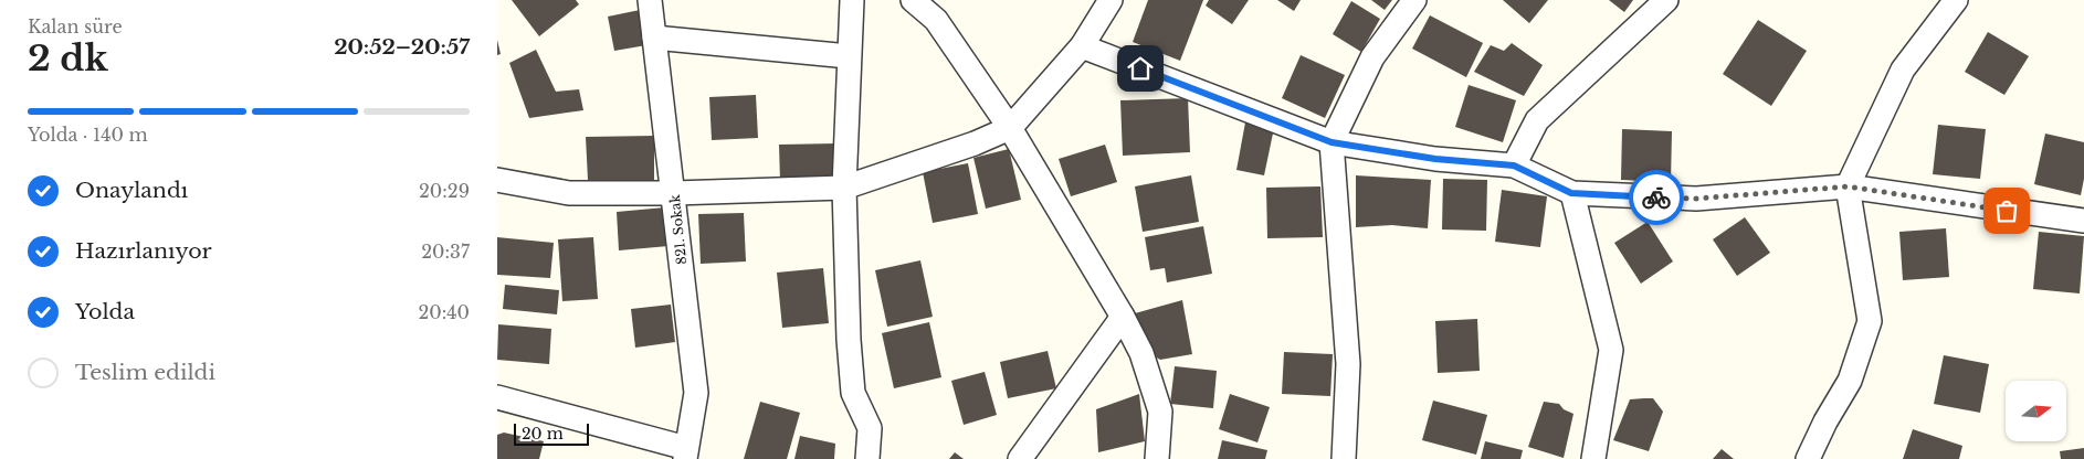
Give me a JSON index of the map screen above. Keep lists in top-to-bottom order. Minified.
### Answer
{"streets":{"street":["821. Sokak"]},"scale_bar":"20 m","north":"right","page":{"heading":["2 dk","Kalan süre","20:52–20:57"],"bar":"Yolda · 140 m","list":[["Onaylandı","20:29"],["Hazırlanıyor","20:37"],["Yolda","20:40"],"Teslim edildi"],"scale":"20 m"}}
